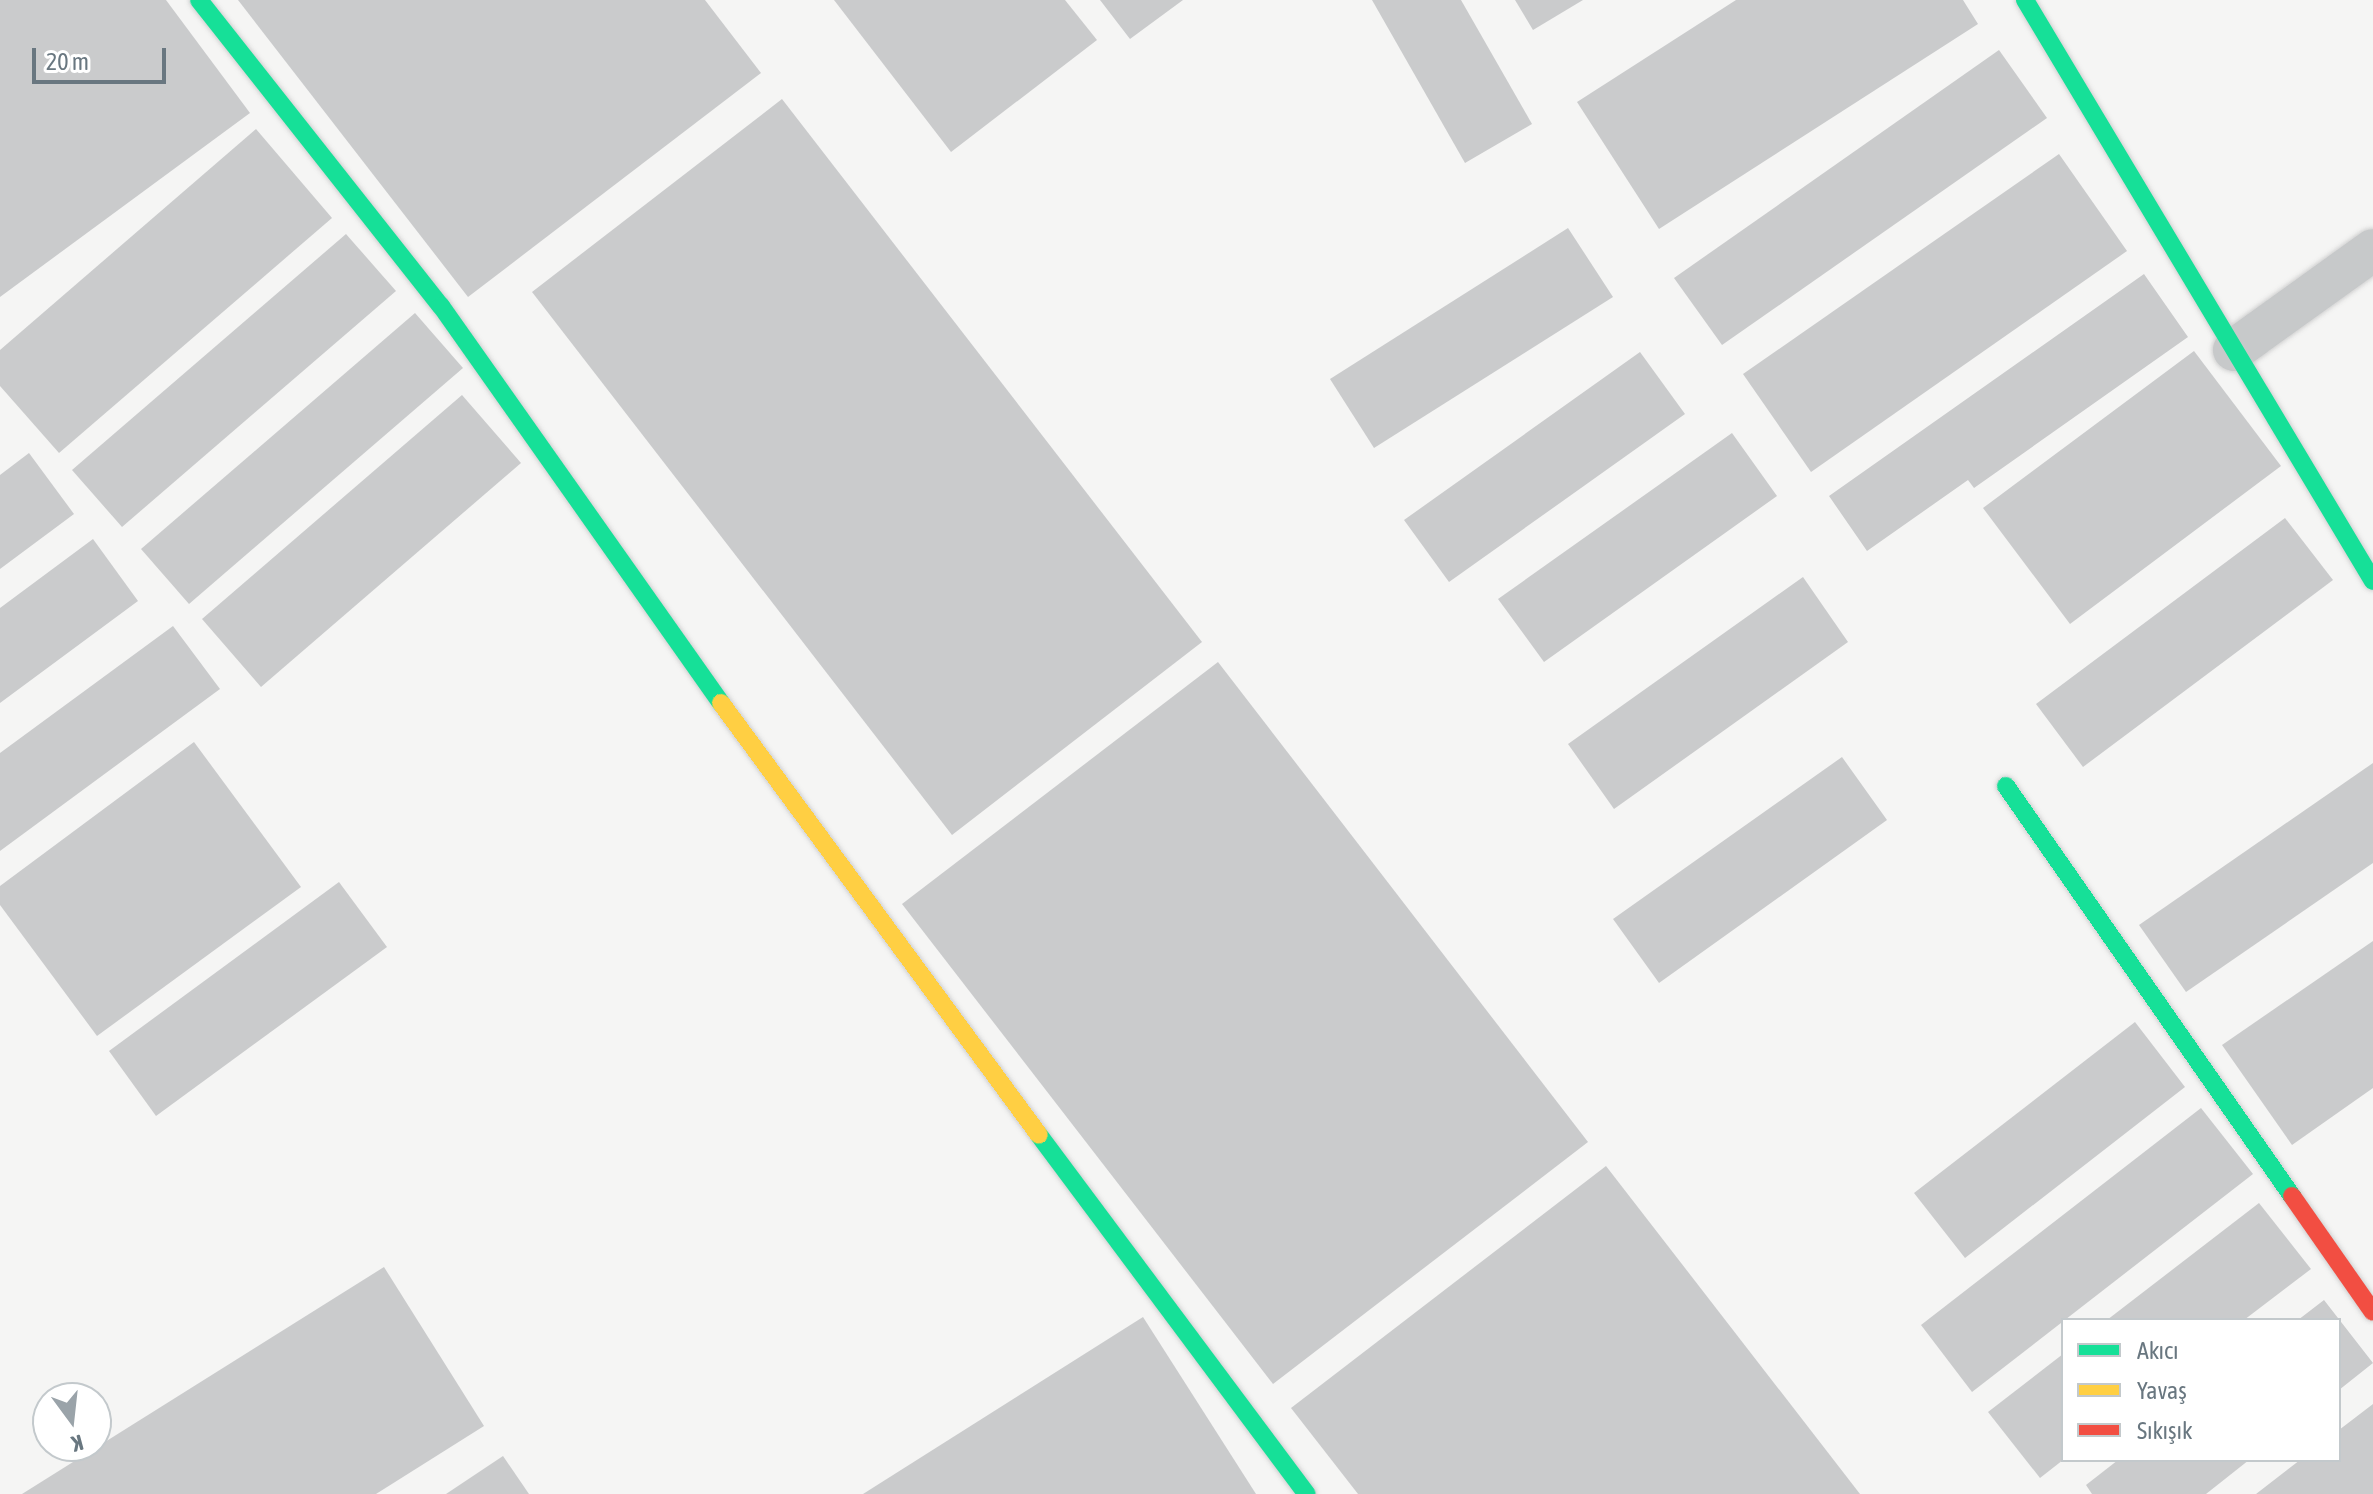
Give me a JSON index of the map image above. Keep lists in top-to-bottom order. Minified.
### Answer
{"legend":["Akıcı","Yavaş","Sıkışık"],"scale_bar":"20 m","north":"bottom"}
